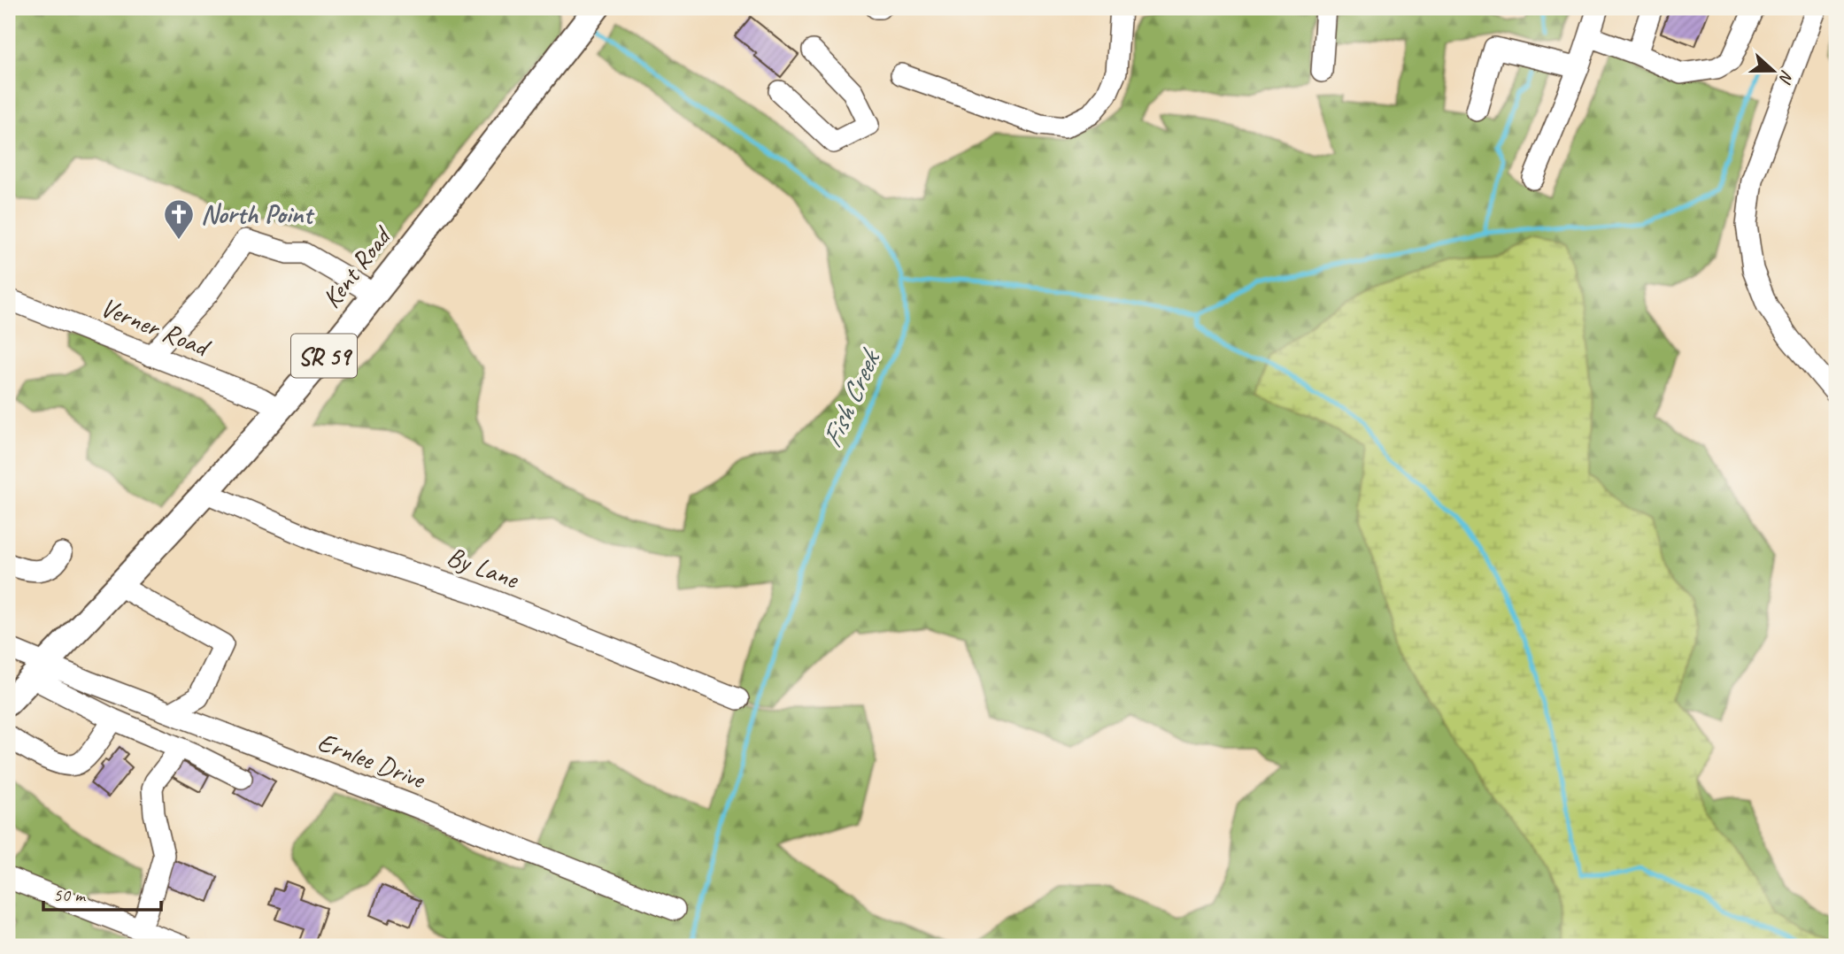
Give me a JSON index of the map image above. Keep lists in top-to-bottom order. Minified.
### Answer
{"streets":{"main road":["Kent Road","SR 59"],"street":["Verner Road","By Lane","Ernlee Drive"]},"crossings":[["Kent Road","Verner Road"],["Kent Road","SR 59"],["Kent Road","By Lane"],["Kent Road","Ernlee Drive"],["SR 59","Ernlee Drive"]],"water":["Fish Creek"],"places":{"church":["North Point"]},"scale_bar":"50 m","north":"right"}
